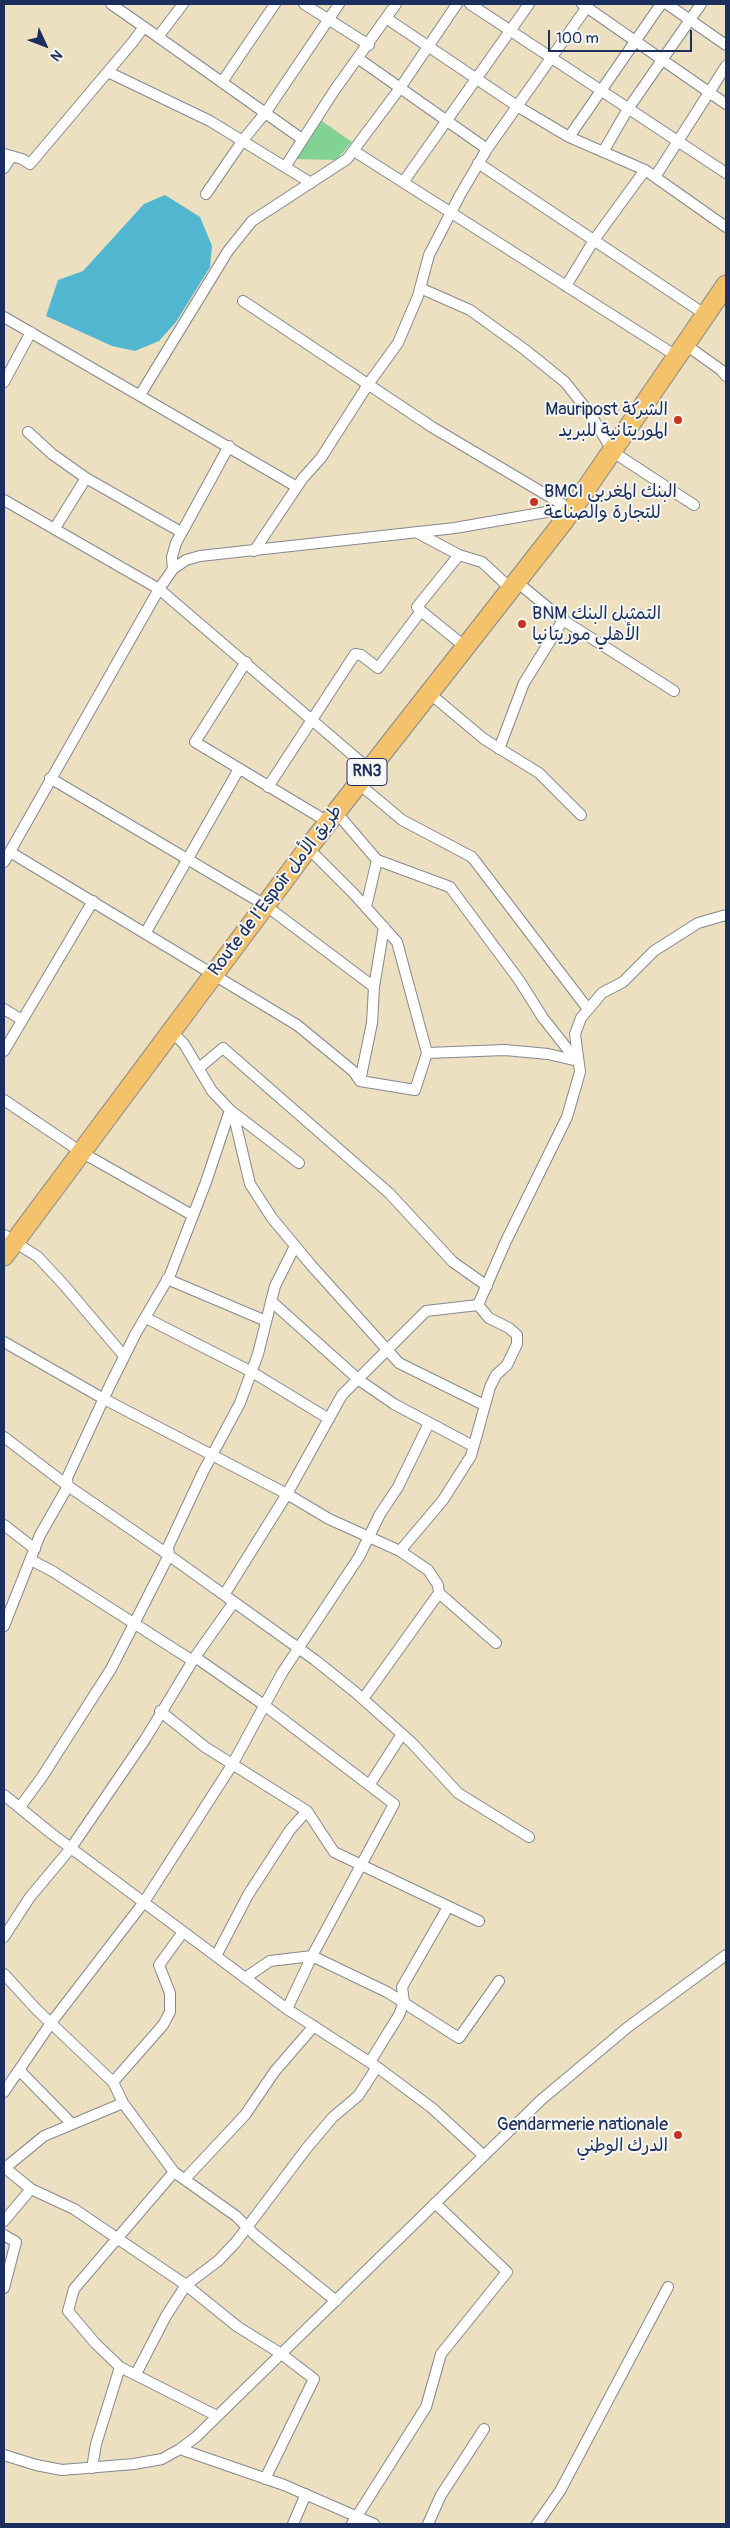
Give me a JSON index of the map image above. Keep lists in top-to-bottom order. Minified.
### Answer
{"streets":{"highway":["RN3","Route de l’Espoir طريق الأمل"]},"places":["Mauripost الشركة الموريتانية للبريد","BMCI البنك المغربي للتجارة والصناعة","BNM التمثيل البنك الأهلي موريتانيا","Gendarmerie nationale الدرك الوطني"],"scale_bar":"100 m","north":"bottom right"}
